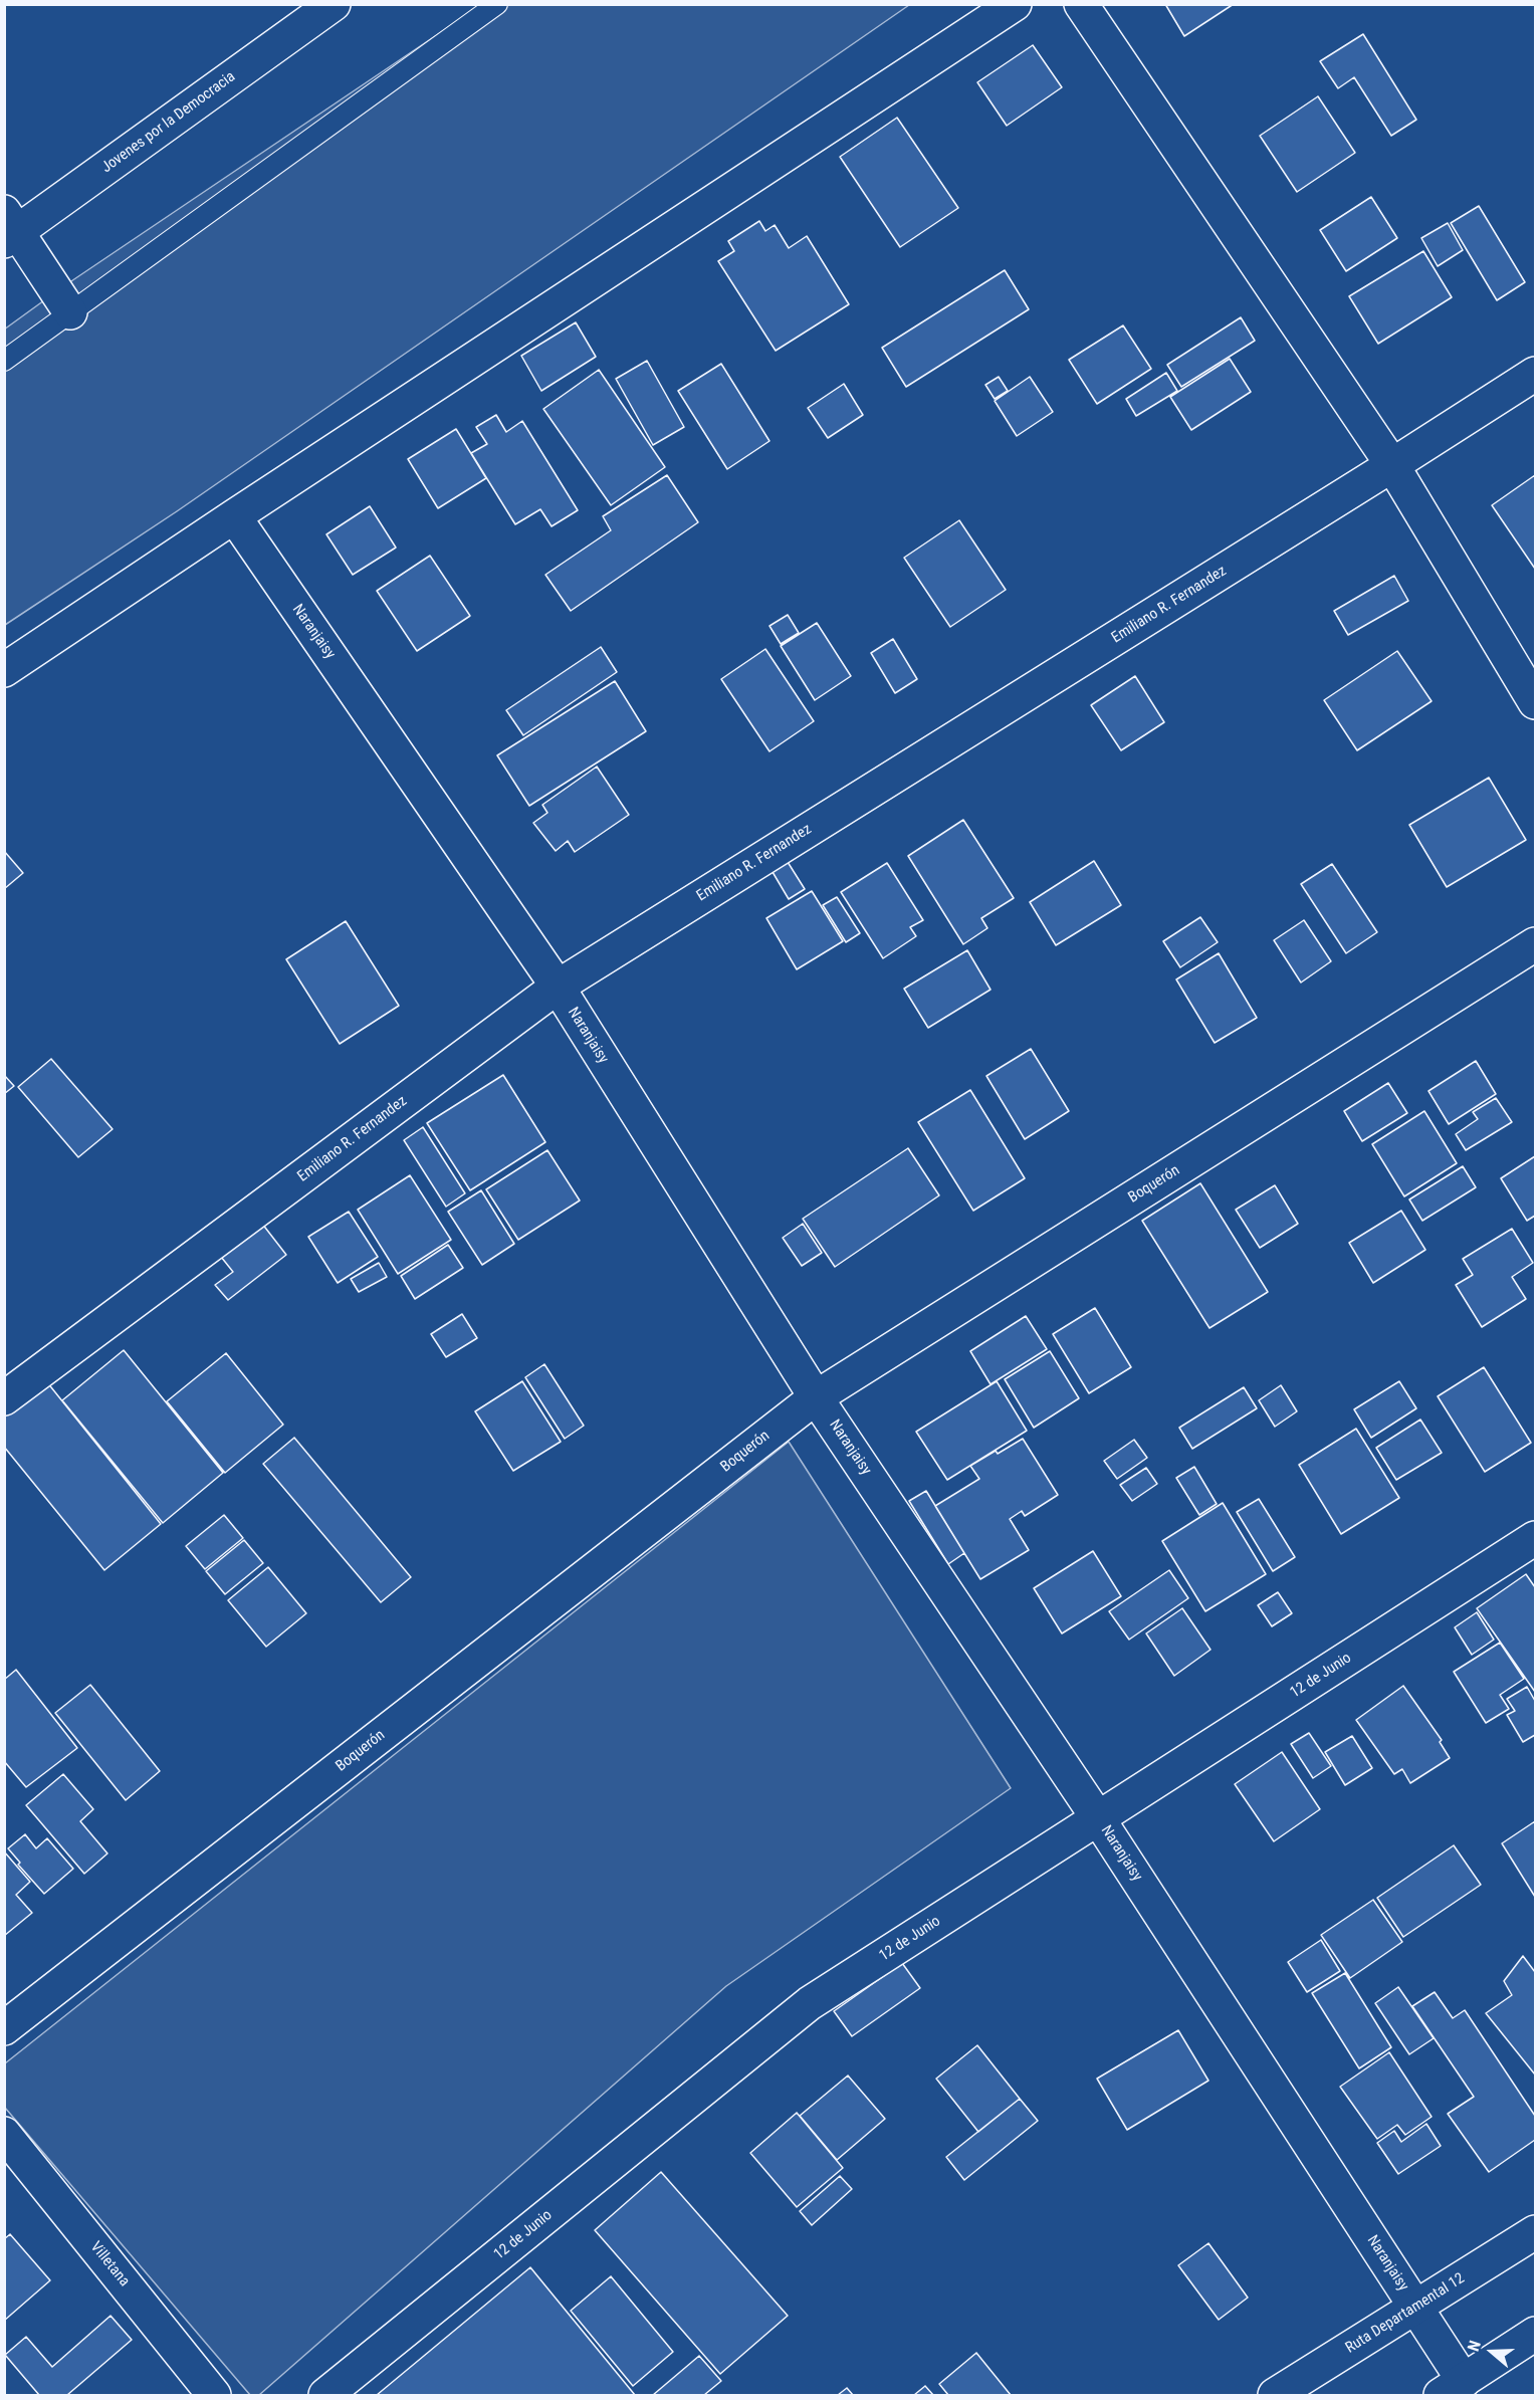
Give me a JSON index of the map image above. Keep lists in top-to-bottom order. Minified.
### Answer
{"streets":{"street":["Jovenes por la Democracia","Emiliano R. Fernandez","Naranjaisy","Boquerón","12 de Junio","Villetana","Ruta Departamental 12"]},"crossings":[["Emiliano R. Fernandez","Naranjaisy"],["Naranjaisy","Boquerón"],["Naranjaisy","12 de Junio"],["Naranjaisy","Ruta Departamental 12"]],"north":"left"}
